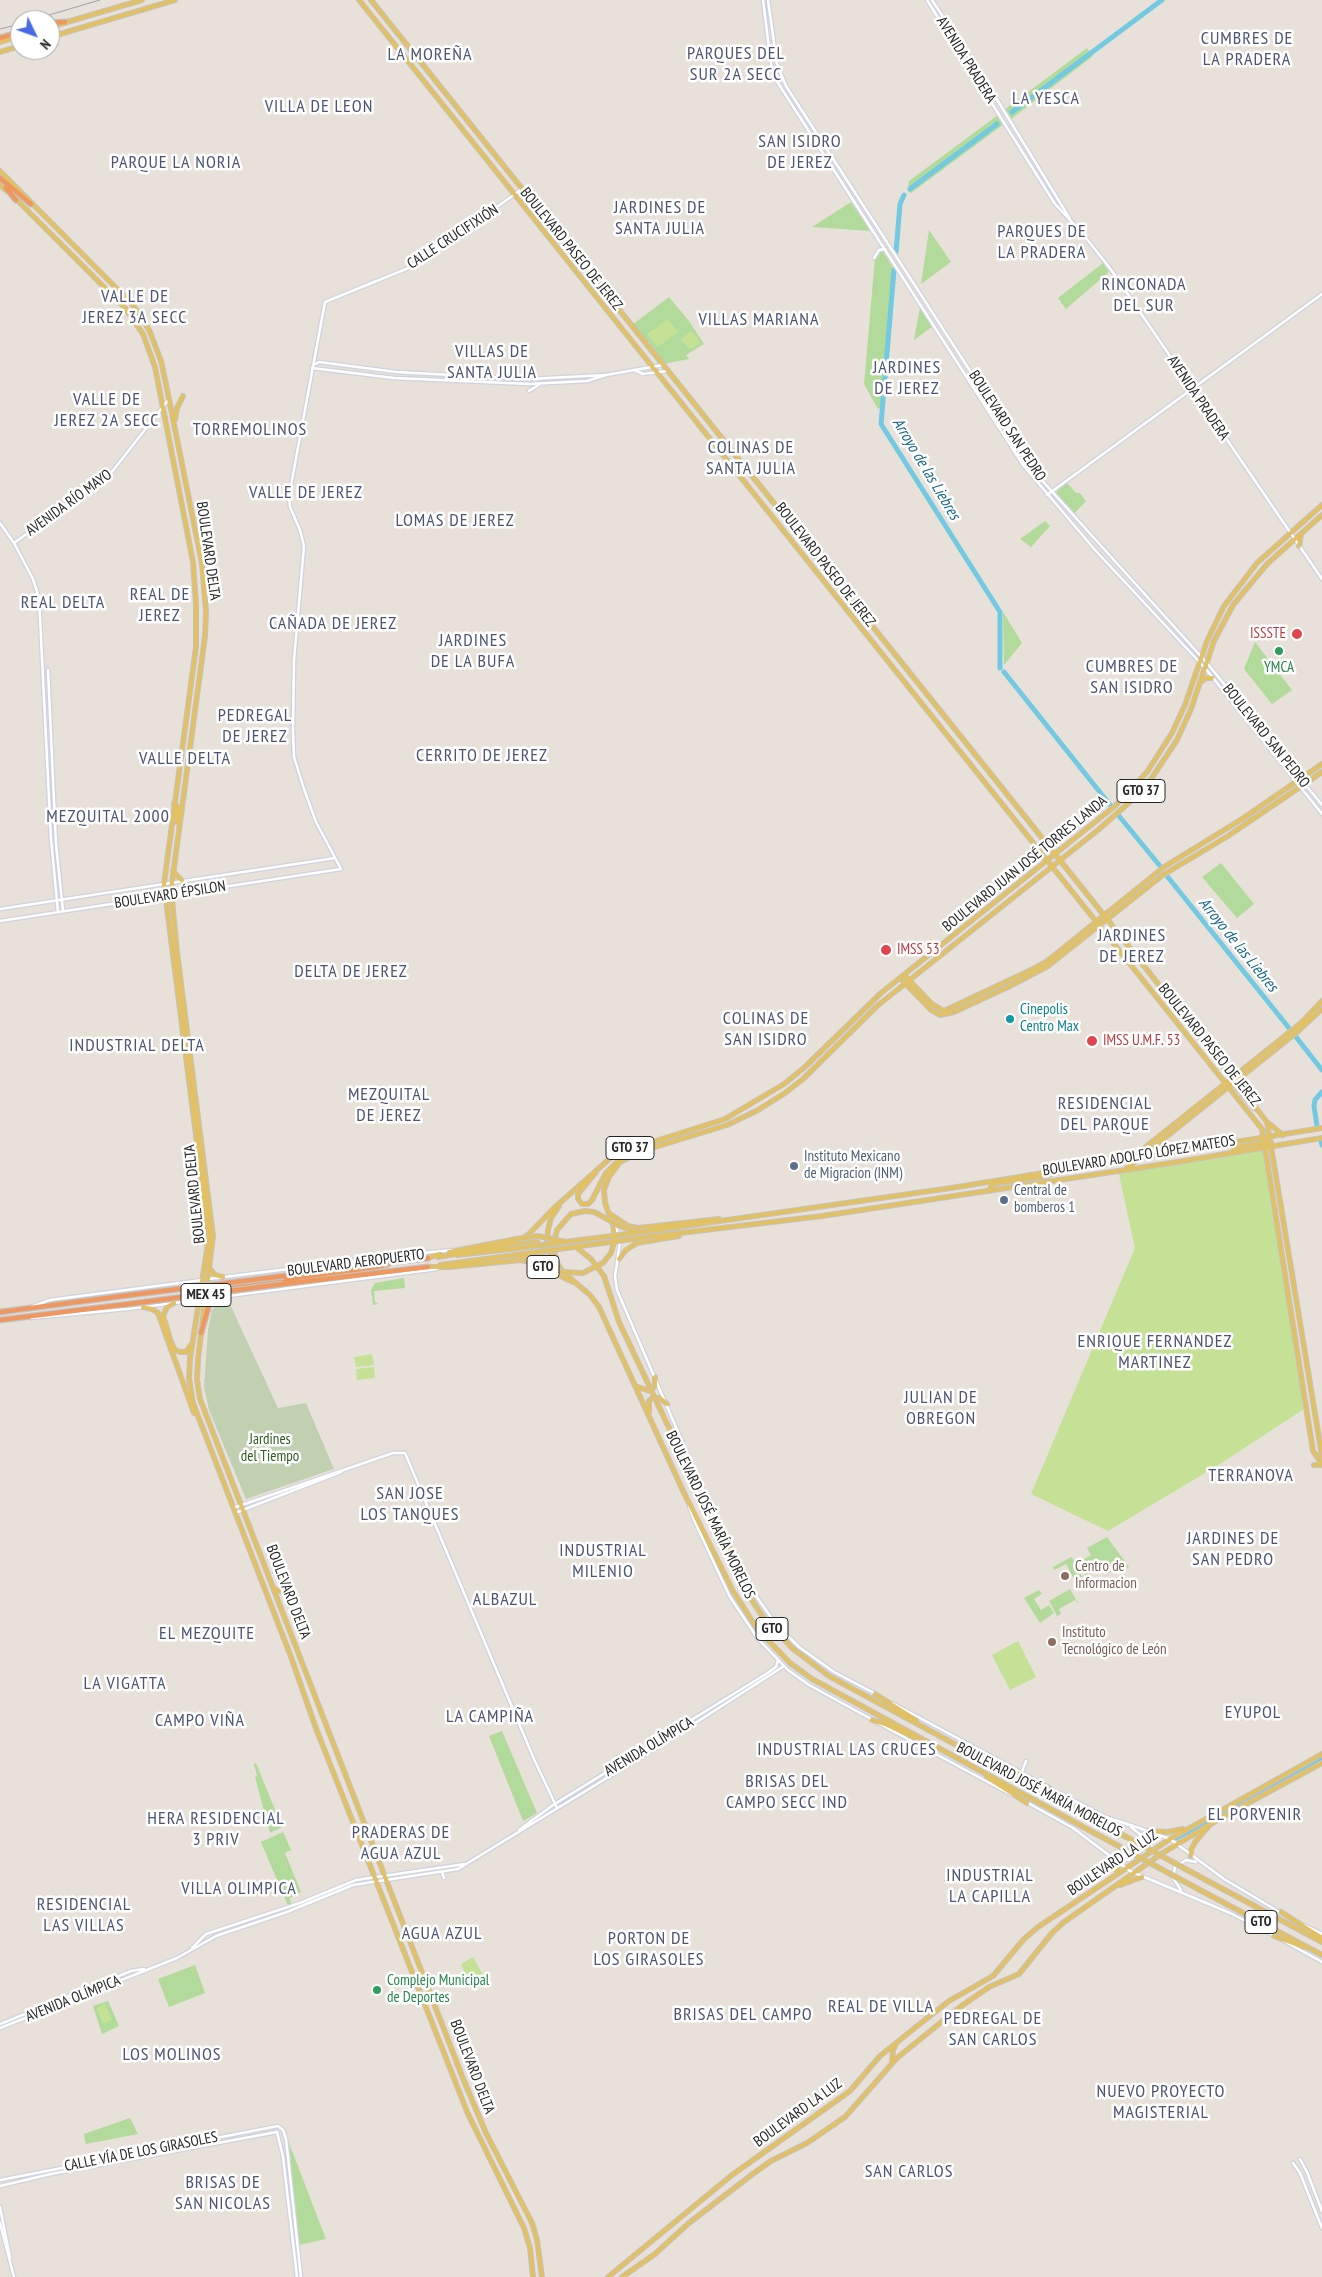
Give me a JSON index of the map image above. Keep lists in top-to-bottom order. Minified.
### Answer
{"streets":{"highway":["BOULEVARD AEROPUERTO","MEX 45"],"main road":["BOULEVARD PASEO DE JEREZ","BOULEVARD DELTA","GTO 37","BOULEVARD JUAN JOSÉ TORRES LANDA","BOULEVARD ADOLFO LÓPEZ MATEOS","GTO","BOULEVARD JOSÉ MARÍA MORELOS","BOULEVARD LA LUZ"],"street":["AVENIDA PRADERA","CALLE CRUCIFIXIÓN","BOULEVARD SAN PEDRO","AVENIDA RÍO MAYO","BOULEVARD ÉPSILON","AVENIDA OLÍMPICA","CALLE VÍA DE LOS GIRASOLES"]},"crossings":[["AVENIDA PRADERA","BOULEVARD JUAN JOSÉ TORRES LANDA"],["CALLE CRUCIFIXIÓN","BOULEVARD PASEO DE JEREZ"],["BOULEVARD PASEO DE JEREZ","BOULEVARD JUAN JOSÉ TORRES LANDA"],["BOULEVARD PASEO DE JEREZ","BOULEVARD ADOLFO LÓPEZ MATEOS"],["BOULEVARD SAN PEDRO","BOULEVARD JUAN JOSÉ TORRES LANDA"],["AVENIDA RÍO MAYO","BOULEVARD DELTA"],["BOULEVARD DELTA","BOULEVARD ÉPSILON"],["BOULEVARD DELTA","BOULEVARD AEROPUERTO"],["BOULEVARD DELTA","AVENIDA OLÍMPICA"],["BOULEVARD JUAN JOSÉ TORRES LANDA","BOULEVARD AEROPUERTO"],["BOULEVARD JUAN JOSÉ TORRES LANDA","GTO"],["BOULEVARD ADOLFO LÓPEZ MATEOS","BOULEVARD AEROPUERTO"],["BOULEVARD AEROPUERTO","GTO"],["BOULEVARD AEROPUERTO","BOULEVARD JOSÉ MARÍA MORELOS"],["GTO","BOULEVARD JOSÉ MARÍA MORELOS"]],"districts":["CUMBRES DE LA PRADERA","PARQUES DEL SUR 2A SECC","LA MOREÑA","LA YESCA","VILLA DE LEON","SAN ISIDRO DE JEREZ","PARQUE LA NORIA","JARDINES DE SANTA JULIA","PARQUES DE LA PRADERA","RINCONADA DEL SUR","VALLE DE JEREZ 3A SECC","VILLAS MARIANA","VILLAS DE SANTA JULIA","JARDINES DE JEREZ","VALLE DE JEREZ 2A SECC","TORREMOLINOS","COLINAS DE SANTA JULIA","VALLE DE JEREZ","LOMAS DE JEREZ","REAL DE JEREZ","REAL DELTA","CAÑADA DE JEREZ","JARDINES DE LA BUFA","CUMBRES DE SAN ISIDRO","PEDREGAL DE JEREZ","CERRITO DE JEREZ","VALLE DELTA","MEZQUITAL 2000","JARDINES DE JEREZ","DELTA DE JEREZ","COLINAS DE SAN ISIDRO","INDUSTRIAL DELTA","MEZQUITAL DE JEREZ","RESIDENCIAL DEL PARQUE","ENRIQUE FERNANDEZ MARTINEZ","JULIAN DE OBREGON","TERRANOVA","SAN JOSE LOS TANQUES","JARDINES DE SAN PEDRO","INDUSTRIAL MILENIO","ALBAZUL","EL MEZQUITE","LA VIGATTA","EYUPOL","LA CAMPIÑA","CAMPO VIÑA","INDUSTRIAL LAS CRUCES","BRISAS DEL CAMPO SECC IND","EL PORVENIR","HERA RESIDENCIAL 3 PRIV","PRADERAS DE AGUA AZUL","INDUSTRIAL LA CAPILLA","VILLA OLIMPICA","RESIDENCIAL LAS VILLAS","AGUA AZUL","PORTON DE LOS GIRASOLES","REAL DE VILLA","BRISAS DEL CAMPO","PEDREGAL DE SAN CARLOS","LOS MOLINOS","NUEVO PROYECTO MAGISTERIAL","SAN CARLOS","BRISAS DE SAN NICOLAS"],"water":["Arroyo de las Liebres"],"parks":["Jardines del Tiempo"],"places":["ISSSTE","YMCA","IMSS 53","Cinepolis Centro Max","IMSS U.M.F. 53","Instituto Mexicano de Migracion (INM)","Central de bomberos 1","Centro de Informacion","Instituto Tecnológico de León","Complejo Municipal de Deportes"],"north":"bottom right"}
